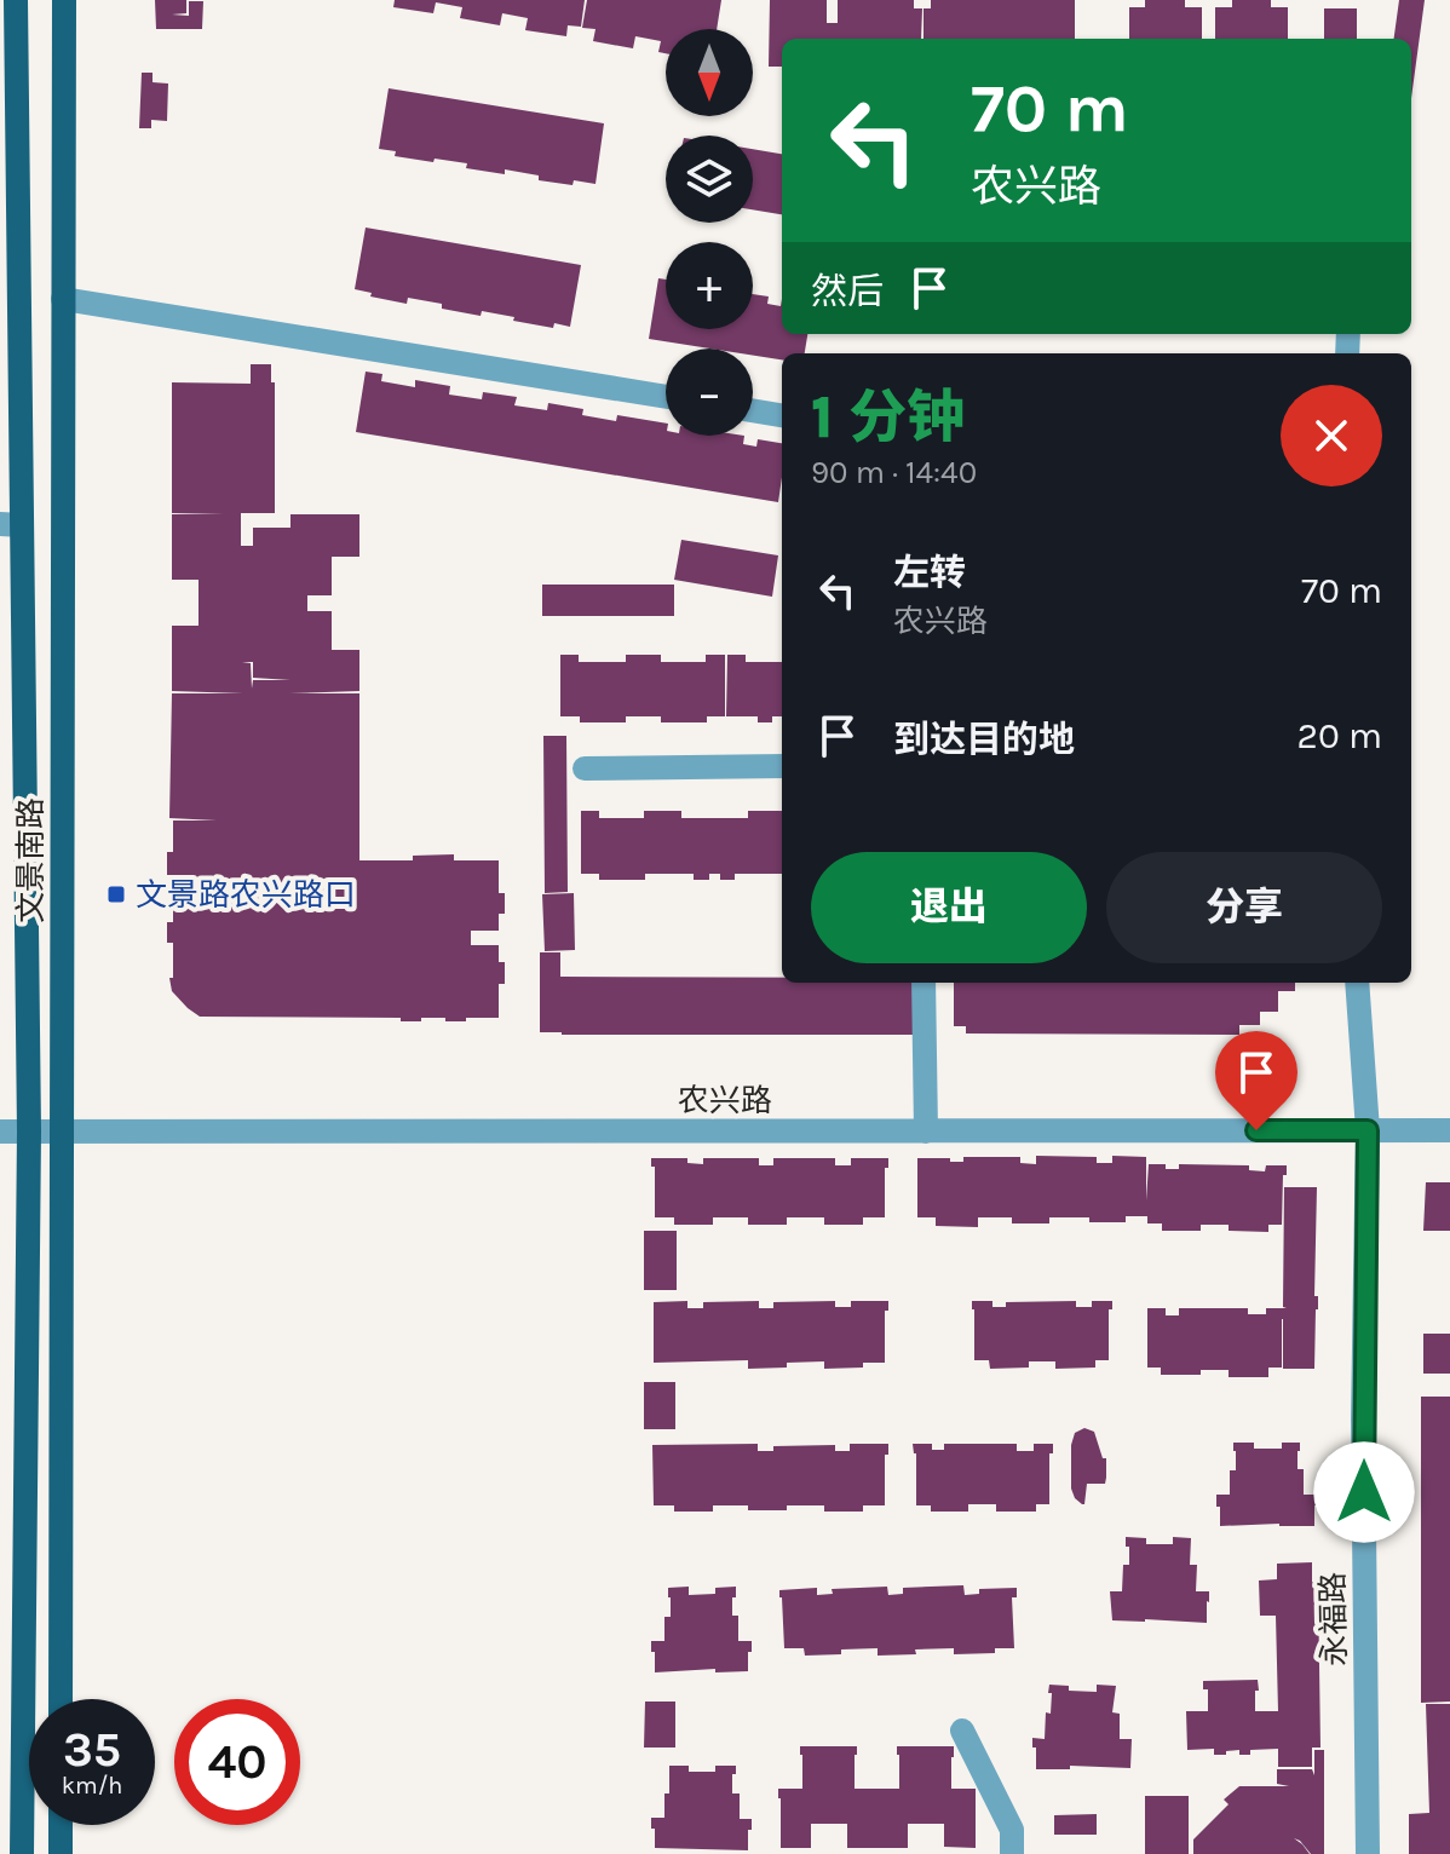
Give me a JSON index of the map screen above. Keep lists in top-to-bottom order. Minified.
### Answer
{"streets":{"main road":["文景南路"],"street":["农兴路","永福路"]},"crossings":[["文景南路","农兴路"],["农兴路","永福路"]],"places":{"transit":["文景路农兴路口"]},"north":"bottom","page":{"map_buttons":["+","−"],"turn":["70 m","农兴路"],"then":"然后","heading":["1 分钟","90 m · 14:40"],"list":[{"name":"左转","note":"农兴路","value":"70 m"},{"name":"到达目的地","value":"20 m"}],"buttons":["退出","分享"],"speed":"35 km/h","limit":"40"}}
